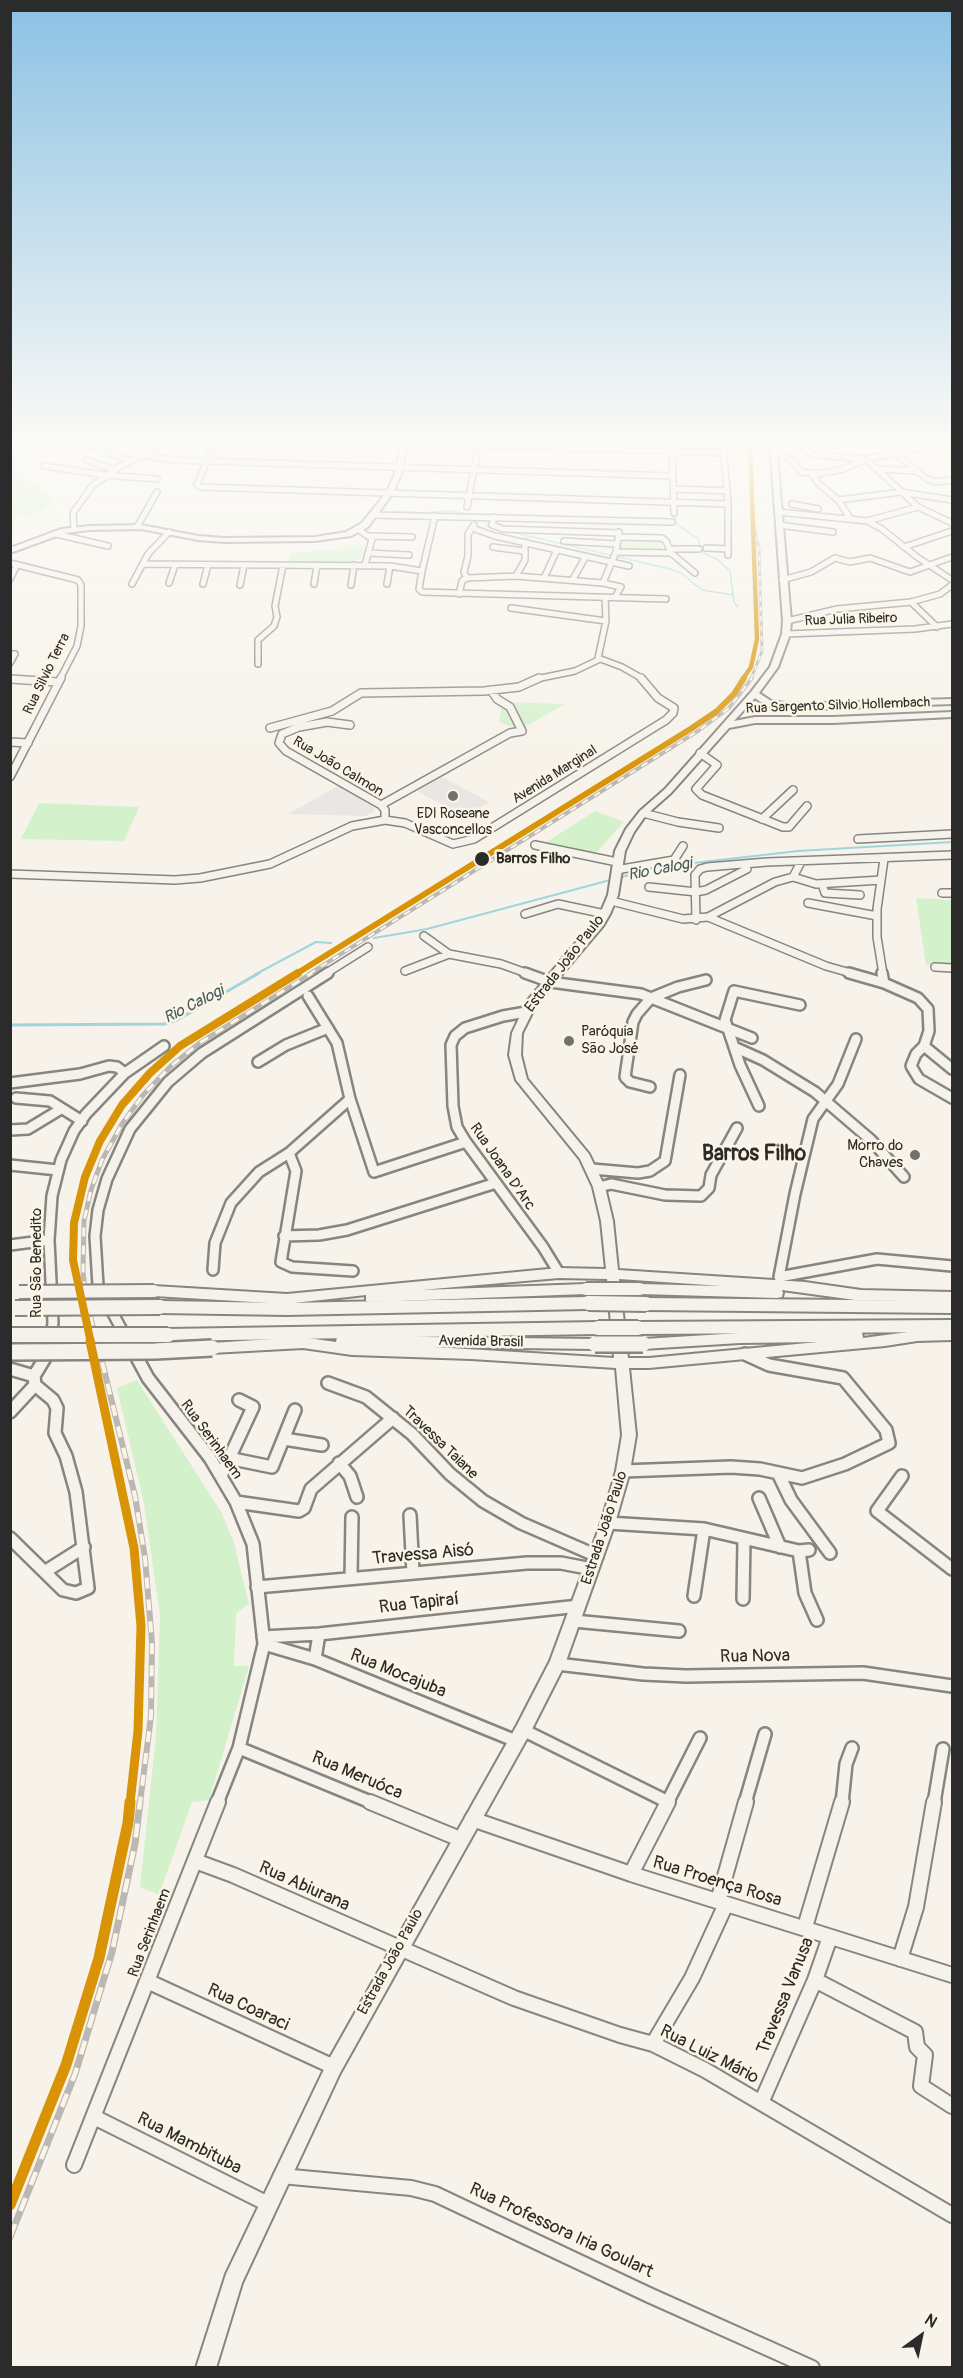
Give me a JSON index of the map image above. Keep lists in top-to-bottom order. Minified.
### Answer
{"streets":{"highway":["Avenida Brasil"],"main road":["Rua Sargento Silvio Hollembach","Estrada João Paulo"],"street":["Rua Julia Ribeiro","Rua Silvio Terra","Rua João Calmon","Avenida Marginal","Rua Joana D'Arc","Rua Sāo Benedito","Rua Serinhaem","Travessa Taiane","Travessa Aisó","Rua Tapiraí","Rua Nova","Rua Mocajuba","Rua Meruóca","Rua Proença Rosa","Rua Abiurana","Travessa Vanusa","Rua Coaraci","Rua Luiz Mário","Rua Mambituba","Rua Professora Iria Goulart"]},"crossings":[["Rua Julia Ribeiro","Estrada João Paulo"],["Rua Sargento Silvio Hollembach","Estrada João Paulo"],["Rua João Calmon","Avenida Marginal"],["Estrada João Paulo","Rua Joana D'Arc"],["Estrada João Paulo","Travessa Taiane"],["Estrada João Paulo","Travessa Aisó"],["Estrada João Paulo","Rua Tapiraí"],["Estrada João Paulo","Rua Nova"],["Estrada João Paulo","Rua Mocajuba"],["Estrada João Paulo","Rua Meruóca"],["Estrada João Paulo","Rua Proença Rosa"],["Estrada João Paulo","Rua Abiurana"],["Estrada João Paulo","Rua Coaraci"],["Estrada João Paulo","Rua Luiz Mário"],["Estrada João Paulo","Rua Mambituba"],["Estrada João Paulo","Rua Professora Iria Goulart"],["Rua Serinhaem","Travessa Aisó"],["Rua Serinhaem","Rua Tapiraí"],["Rua Serinhaem","Rua Mocajuba"],["Rua Serinhaem","Rua Meruóca"],["Rua Serinhaem","Rua Abiurana"],["Rua Serinhaem","Rua Coaraci"],["Rua Serinhaem","Rua Mambituba"],["Travessa Taiane","Travessa Aisó"],["Rua Tapiraí","Rua Mocajuba"],["Rua Proença Rosa","Travessa Vanusa"],["Rua Abiurana","Rua Luiz Mário"],["Travessa Vanusa","Rua Luiz Mário"]],"districts":["Barros Filho"],"water":["Rio Calogi"],"places":["EDI Roseane Vasconcellos","Barros Filho","Paróquia São José","Morro do Chaves"],"north":"top right"}
